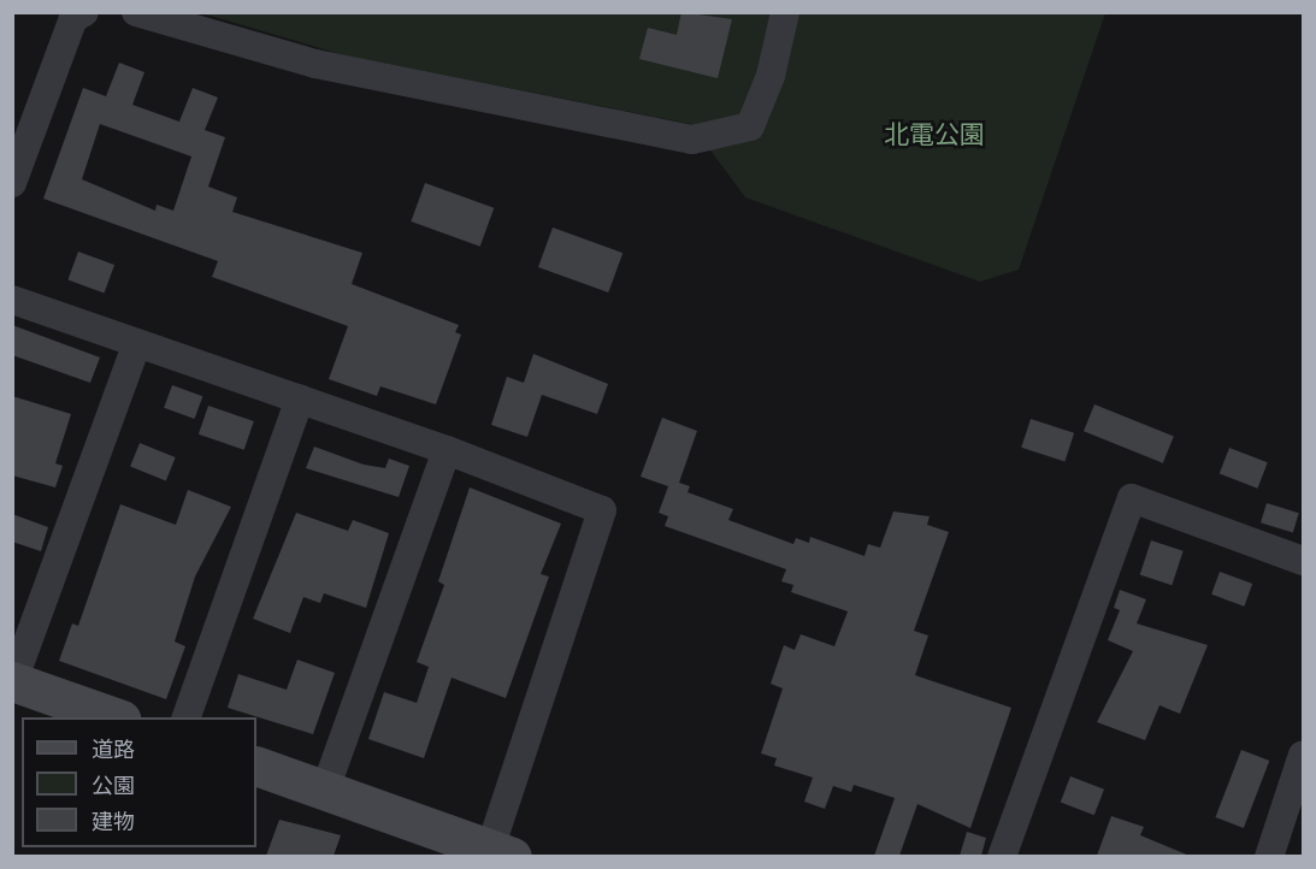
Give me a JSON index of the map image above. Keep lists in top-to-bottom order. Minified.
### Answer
{"parks":["北電公園"],"legend":["道路","公園","建物"]}
